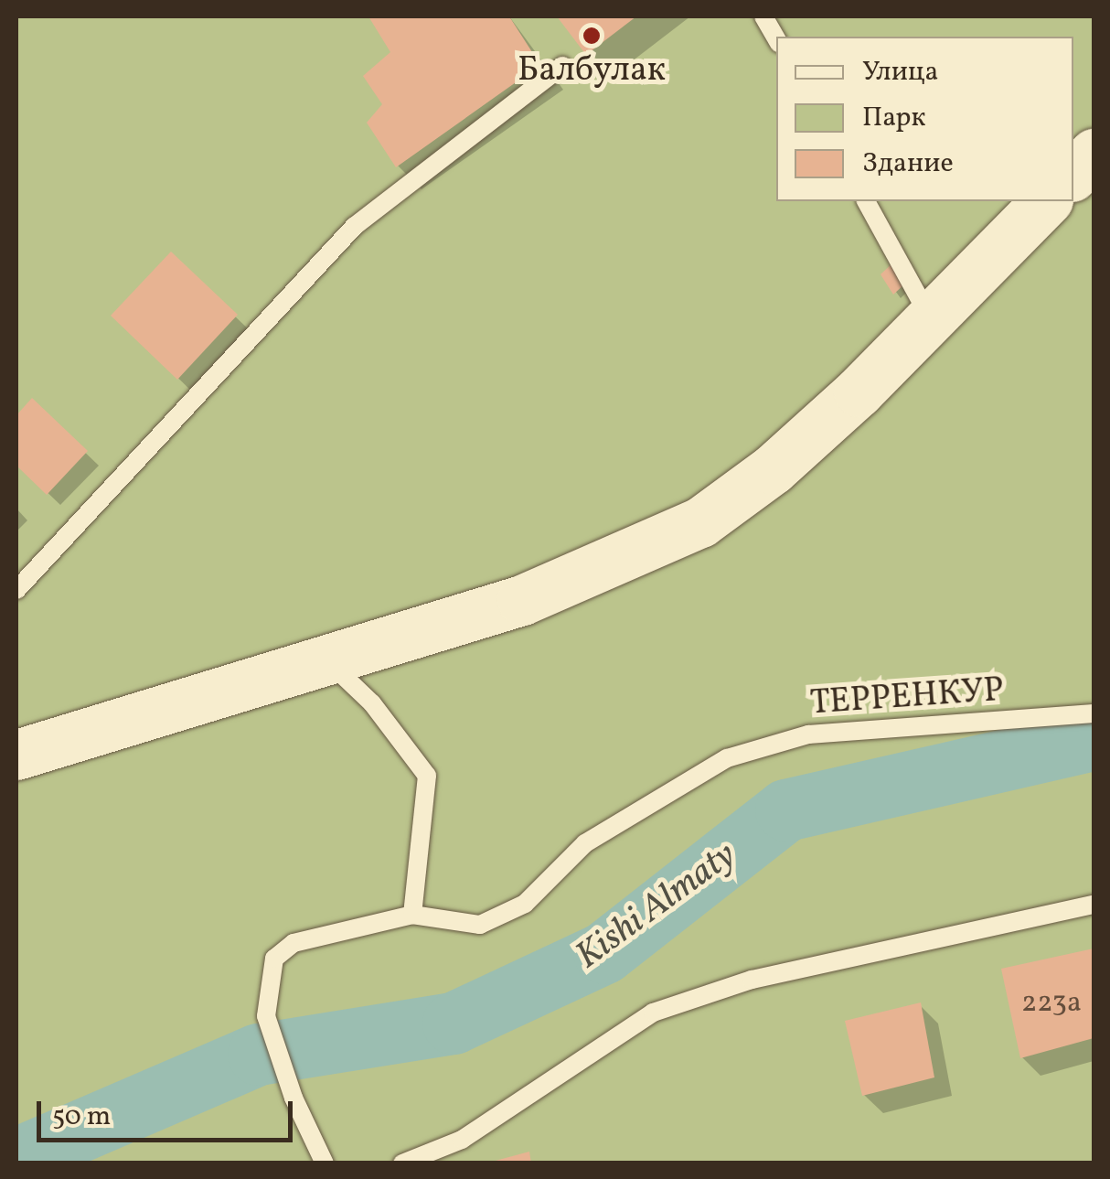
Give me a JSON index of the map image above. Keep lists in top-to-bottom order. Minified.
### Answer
{"streets":{"lane":["ТЕРРЕНКУР"]},"water":["Kіshі Almaty"],"places":["Балбулак"],"house_numbers":["223а"],"legend":["Улица","Парк","Здание"],"scale_bar":"50 m"}
